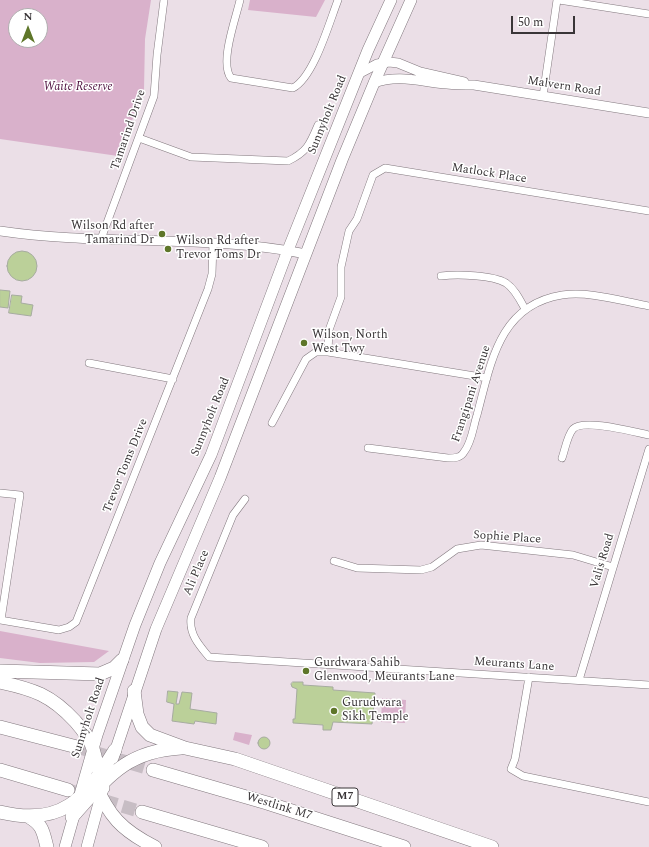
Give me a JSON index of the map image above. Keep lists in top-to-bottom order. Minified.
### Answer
{"streets":{"highway":["M7","Westlink M7"],"main road":["Sunnyholt Road"],"street":["Malvern Road","Tamarind Drive","Matlock Place","Frangipani Avenue","Trevor Toms Drive","Sophie Place","Valis Road","Ali Place","Meurants Lane"]},"crossings":[["Malvern Road","Sunnyholt Road"],["Sophie Place","Valis Road"],["Valis Road","Meurants Lane"],["Ali Place","Meurants Lane"]],"parks":["Waite Reserve"],"places":["Wilson Rd after Tamarind Dr","Wilson Rd after Trevor Toms Dr","Wilson, North West Twy","Gurdwara Sahib Glenwood, Meurants Lane","Gurudwara Sikh Temple"],"scale_bar":"50 m","north":"top"}
